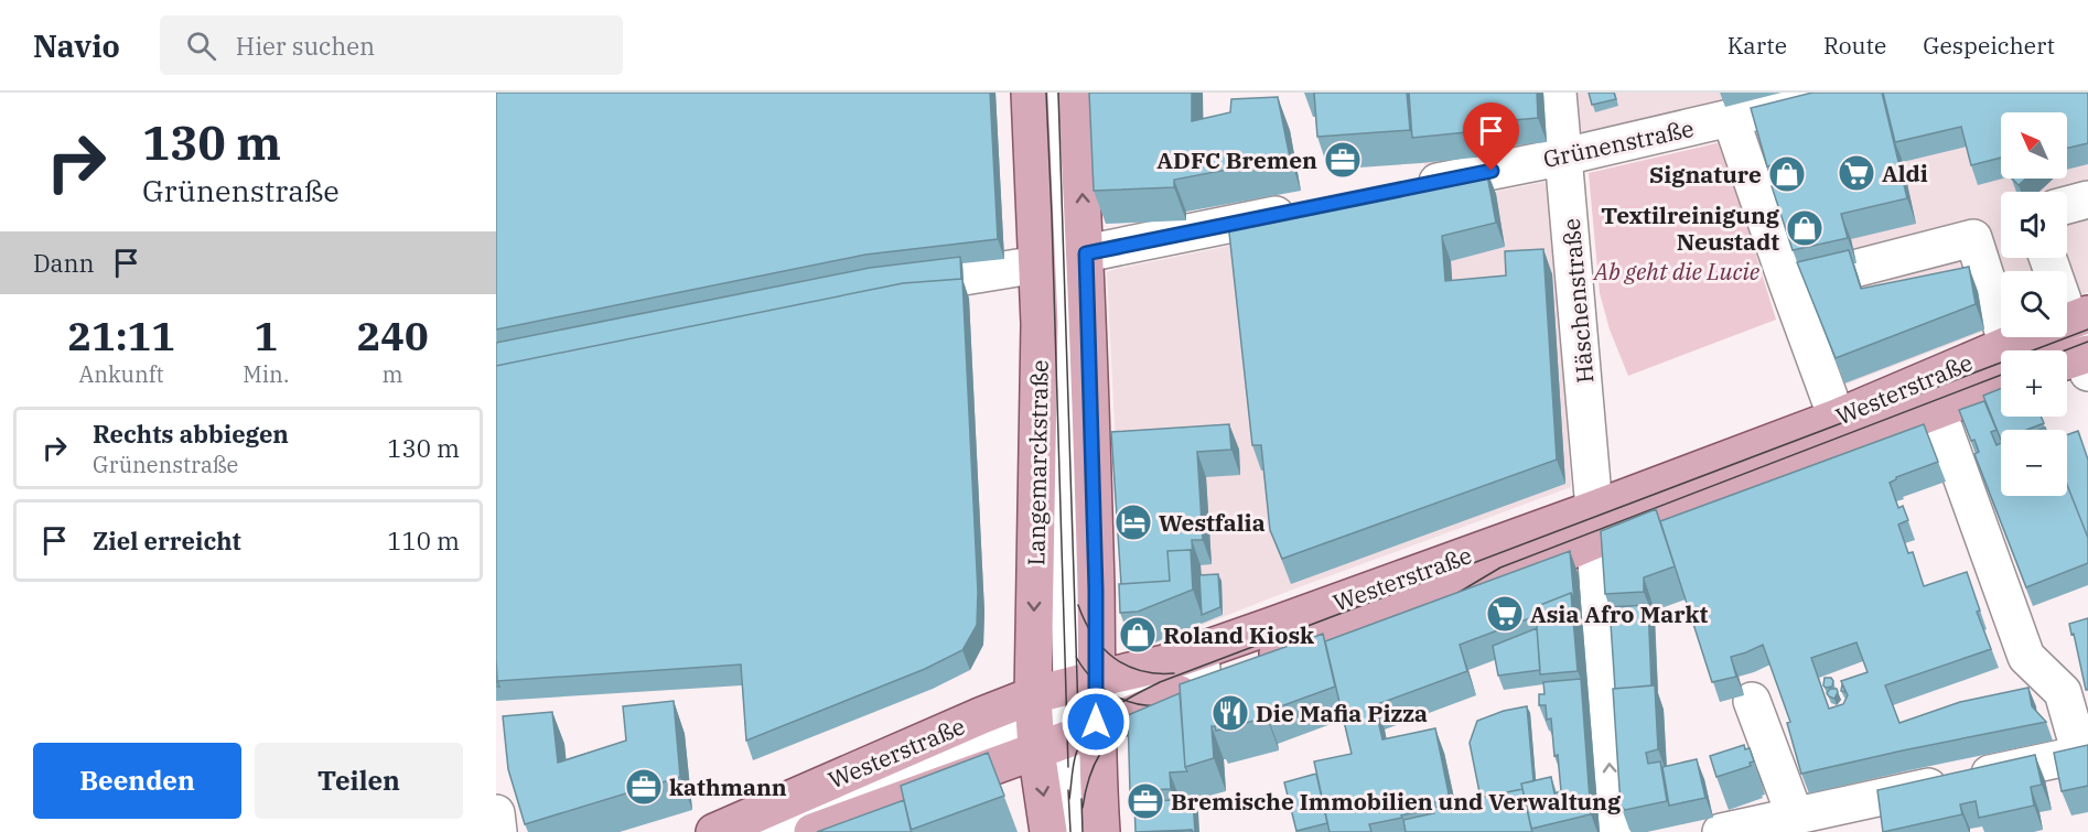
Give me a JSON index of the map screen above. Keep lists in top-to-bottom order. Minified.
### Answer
{"streets":{"main road":["Westerstraße","Langemarckstraße"],"street":["Grünenstraße","Häschenstraße"]},"crossings":[["Grünenstraße","Häschenstraße"],["Häschenstraße","Westerstraße"],["Westerstraße","Langemarckstraße"]],"parks":["Ab geht die Lucie"],"places":{"office":["ADFC Bremen","kathmann","Bremische Immobilien und Verwaltung"],"supermarket":["Aldi","Asia Afro Markt"],"shop":["Signature","Textilreinigung Neustadt","Roland Kiosk"],"hotel":["Westfalia"],"restaurant":["Die Mafia Pizza"]},"north":"top left","page":{"header":"Navio","search":"Hier suchen","nav":["Karte","Route","Gespeichert"],"turn":["130 m","Grünenstraße"],"map_buttons":["+","−"],"then":"Dann","eta":["21:11","Ankunft","1","Min.","240","m"],"list":[{"name":"Rechts abbiegen","note":"Grünenstraße","value":"130 m"},{"name":"Ziel erreicht","value":"110 m"}],"buttons":["Beenden","Teilen"]}}
